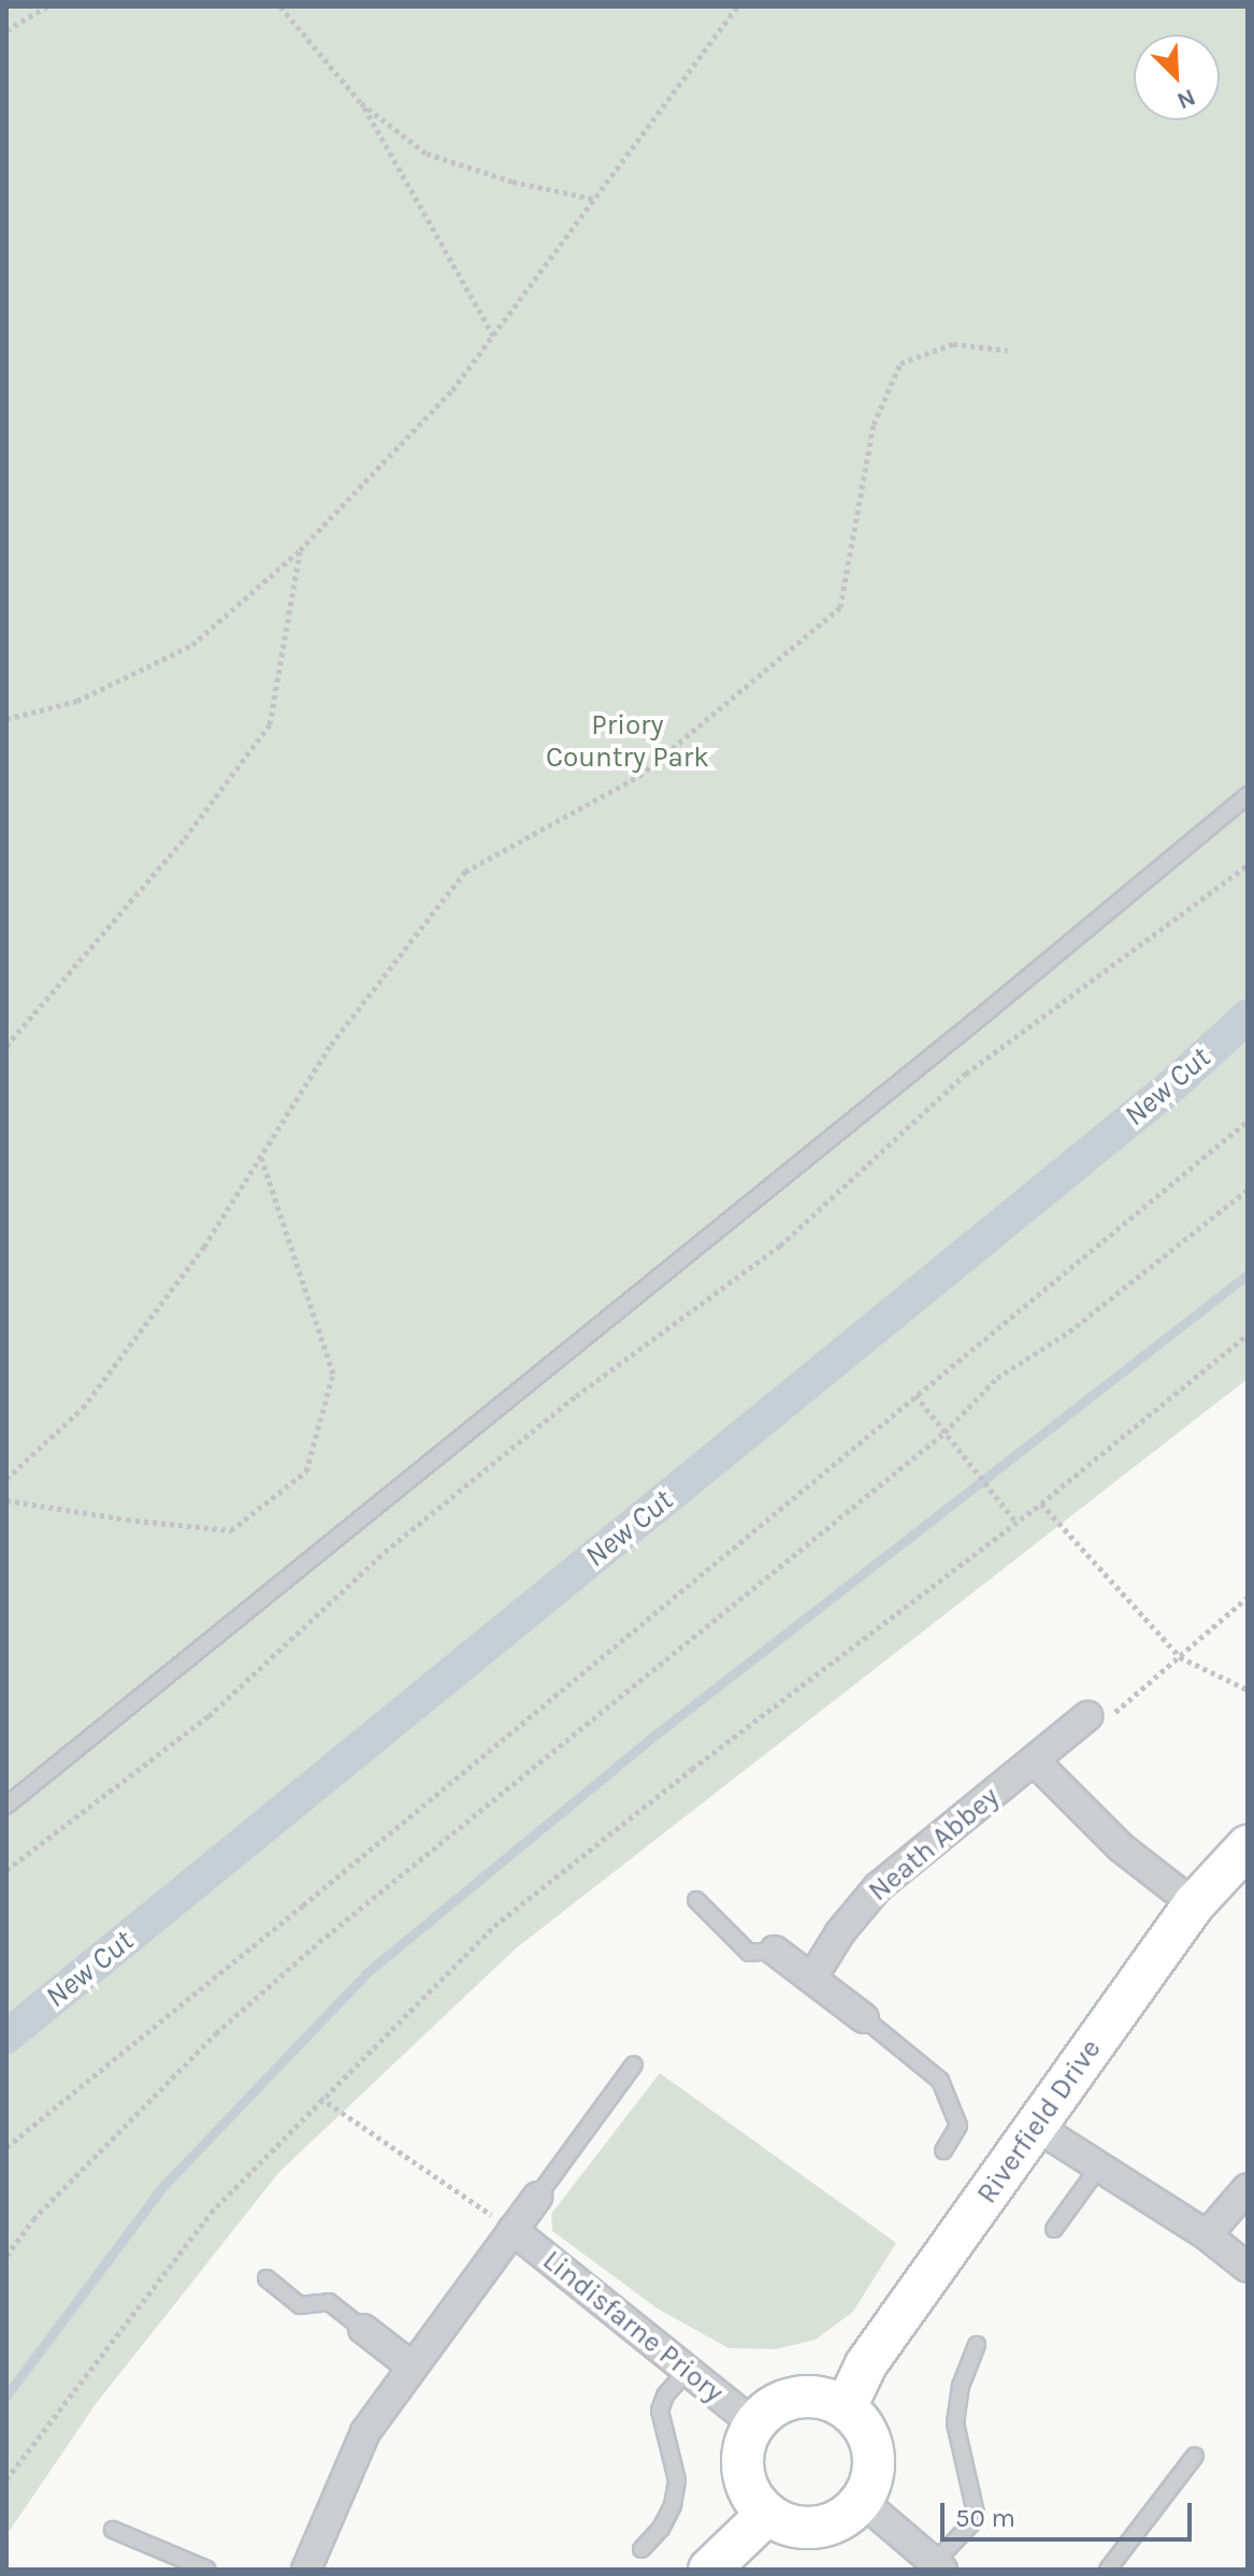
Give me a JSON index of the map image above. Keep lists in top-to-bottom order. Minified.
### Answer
{"streets":{"street":["Neath Abbey","Riverfield Drive","Lindisfarne Priory"]},"crossings":[["Riverfield Drive","Lindisfarne Priory"]],"water":["New Cut"],"parks":["Priory Country Park"],"scale_bar":"50 m","north":"bottom right"}
